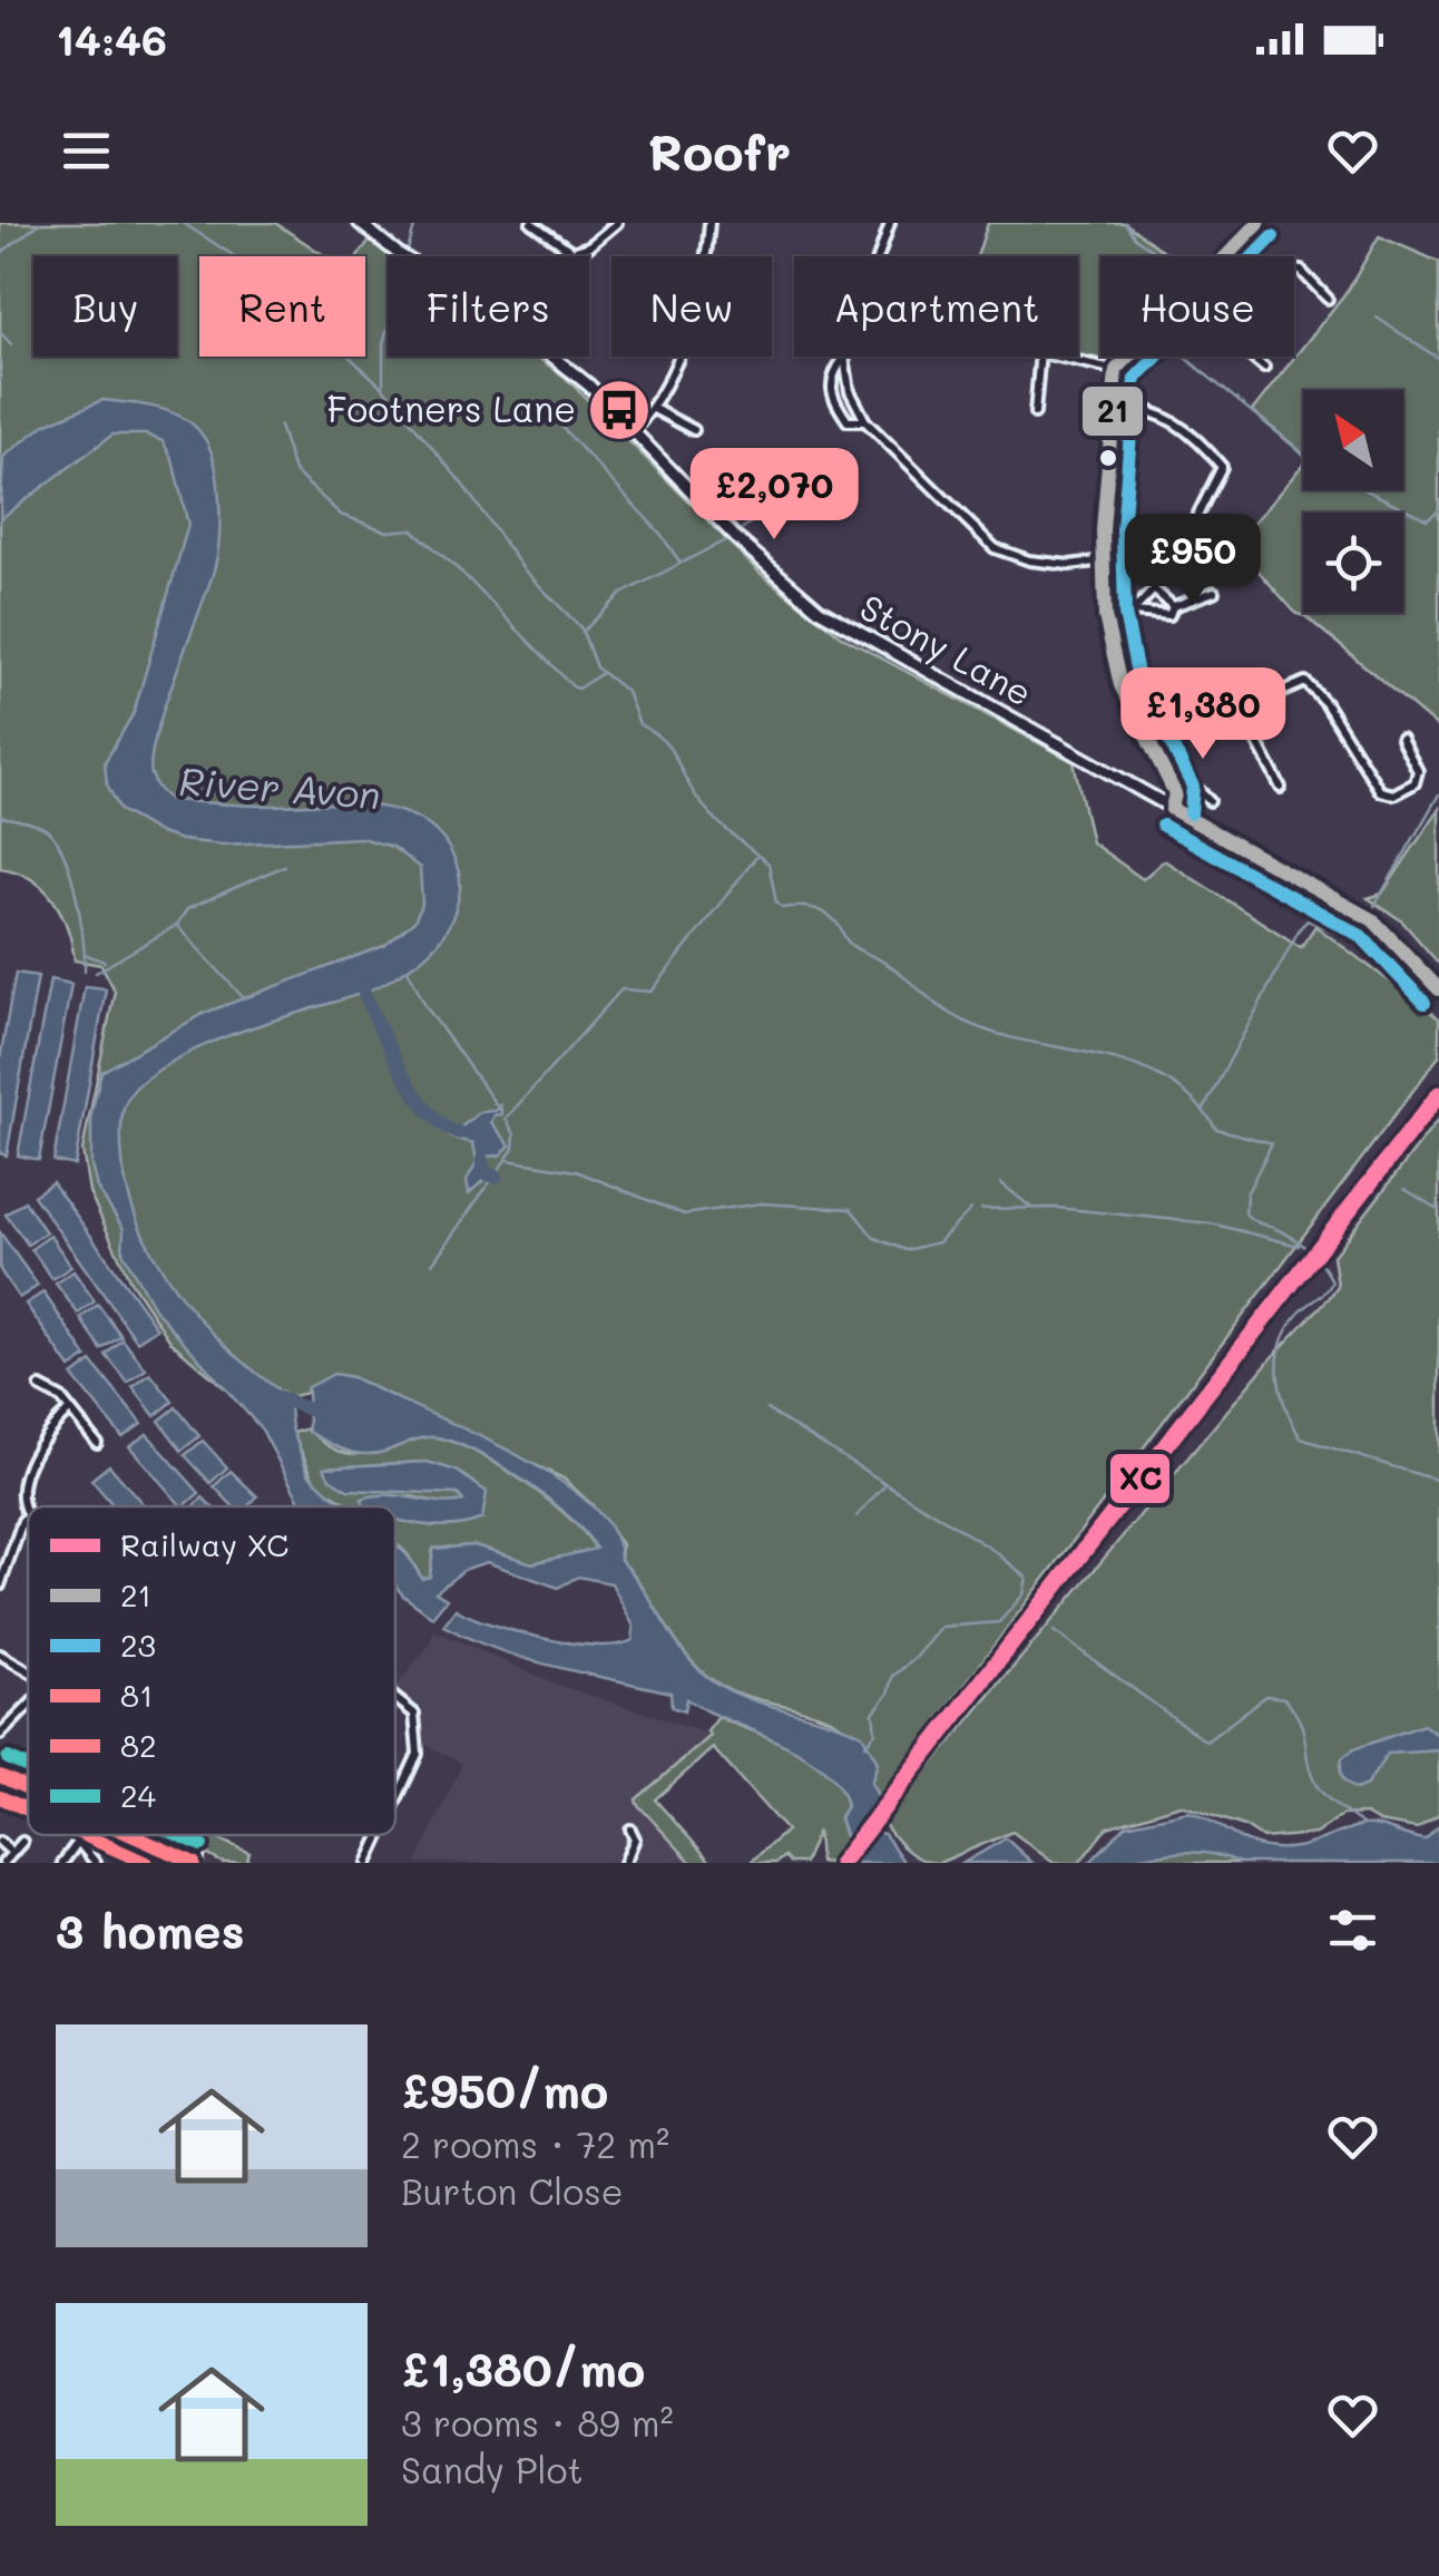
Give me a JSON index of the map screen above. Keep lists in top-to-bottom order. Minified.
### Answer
{"streets":{"main road":["Stony Lane"]},"water":["River Avon"],"places":{"bus stop":["Footners Lane"]},"lines":["transit line 21","transit line 23","rail line XC","transit line 24","transit line 81","transit line 82"],"legend":["Railway XC","21","23","81","82","24"],"north":"top left","page":{"status":"14:46","header":"Roofr","chip":["Buy","Rent","Filters","New","Apartment","House"],"price":["£2,070","£950","£1,380"],"heading":"3 homes","list":[{"name":"£950/mo","note":"2 rooms · 72 m² · Burton Close"},{"name":"£1,380/mo","note":"3 rooms · 89 m² · Sandy Plot"}]}}
